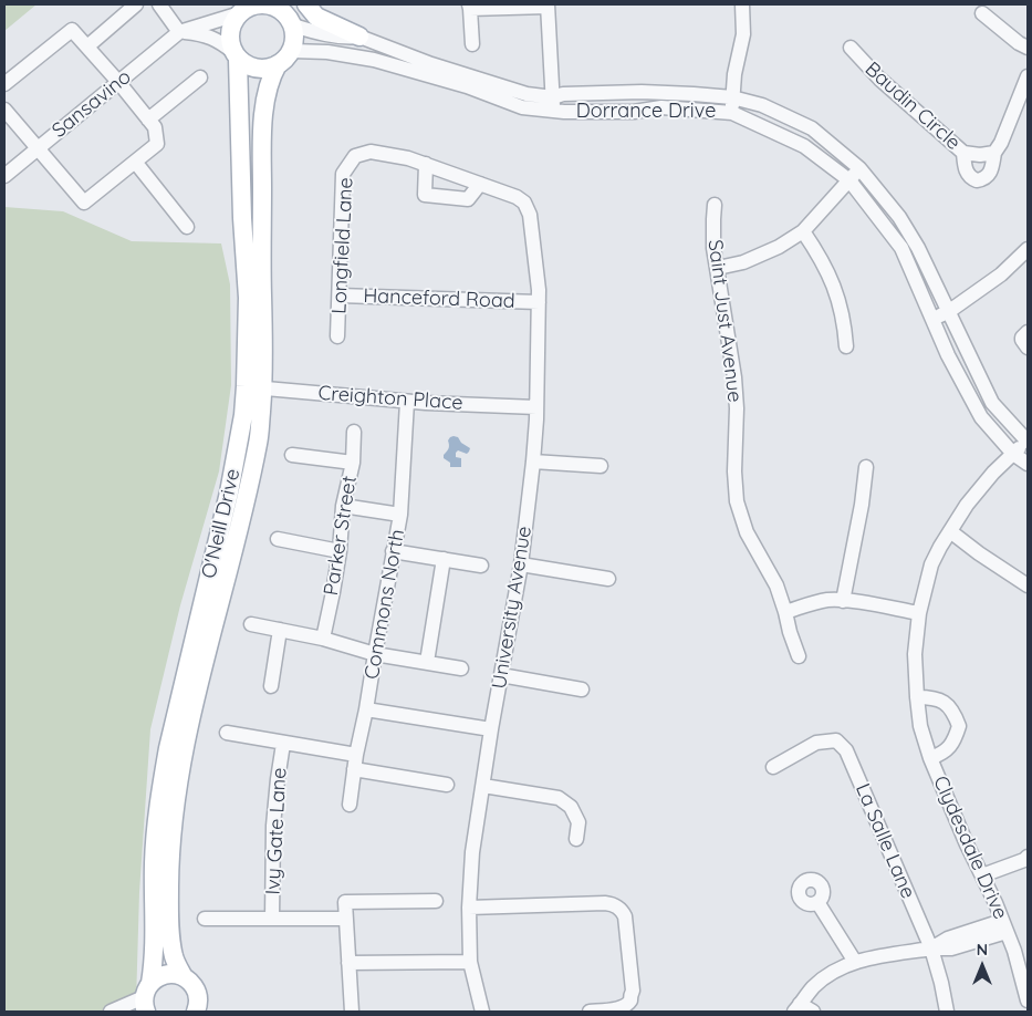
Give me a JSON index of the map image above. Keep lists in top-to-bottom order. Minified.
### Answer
{"streets":{"main road":["O'Neill Drive"],"street":["Sansavino","Baudin Circle","Dorrance Drive","Longfield Lane","Hanceford Road","Saint Just Avenue","Creighton Place","Parker Street","Commons North","University Avenue","Ivy Gate Lane","La Salle Lane","Clydesdale Drive"]},"crossings":[["Dorrance Drive","O'Neill Drive"],["Dorrance Drive","Clydesdale Drive"],["Longfield Lane","Hanceford Road"],["Hanceford Road","University Avenue"],["Creighton Place","O'Neill Drive"],["Creighton Place","Commons North"],["Creighton Place","University Avenue"]],"north":"top"}
